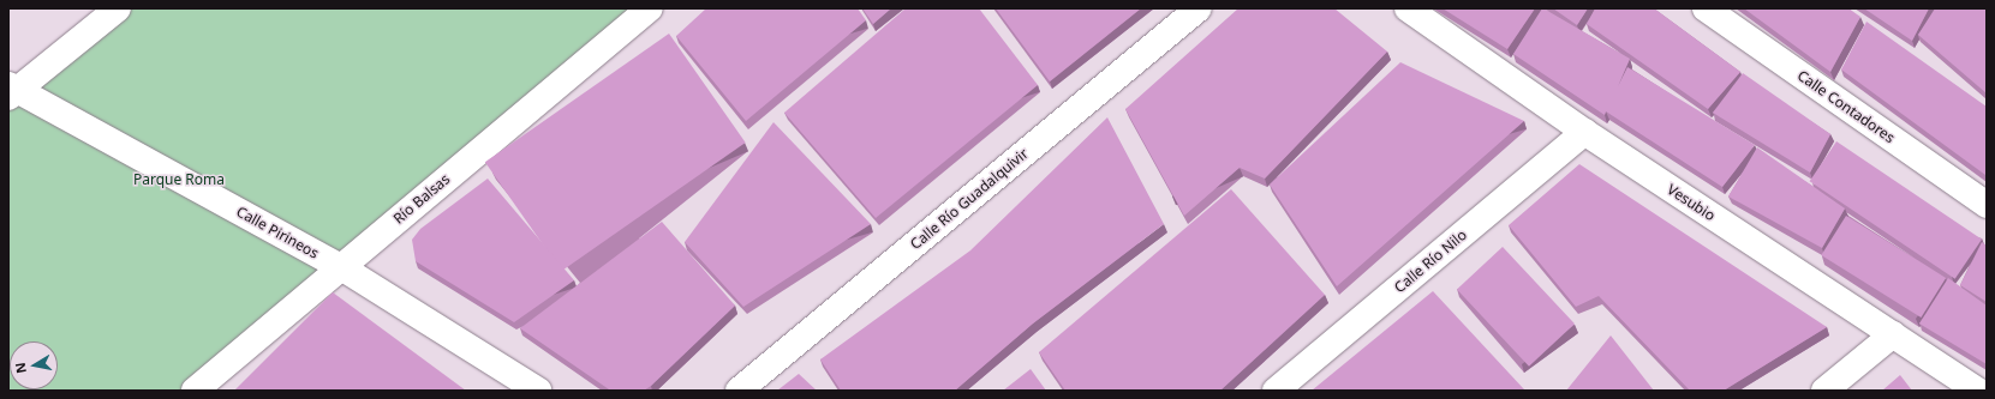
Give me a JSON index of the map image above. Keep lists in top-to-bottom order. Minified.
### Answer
{"streets":{"street":["Calle Contadores","Río Balsas","Calle Río Guadalquivir","Vesubio","Calle Pirineos","Calle Río Nilo"]},"crossings":[["Río Balsas","Calle Pirineos"],["Vesubio","Calle Río Nilo"]],"parks":["Parque Roma"],"north":"left"}
